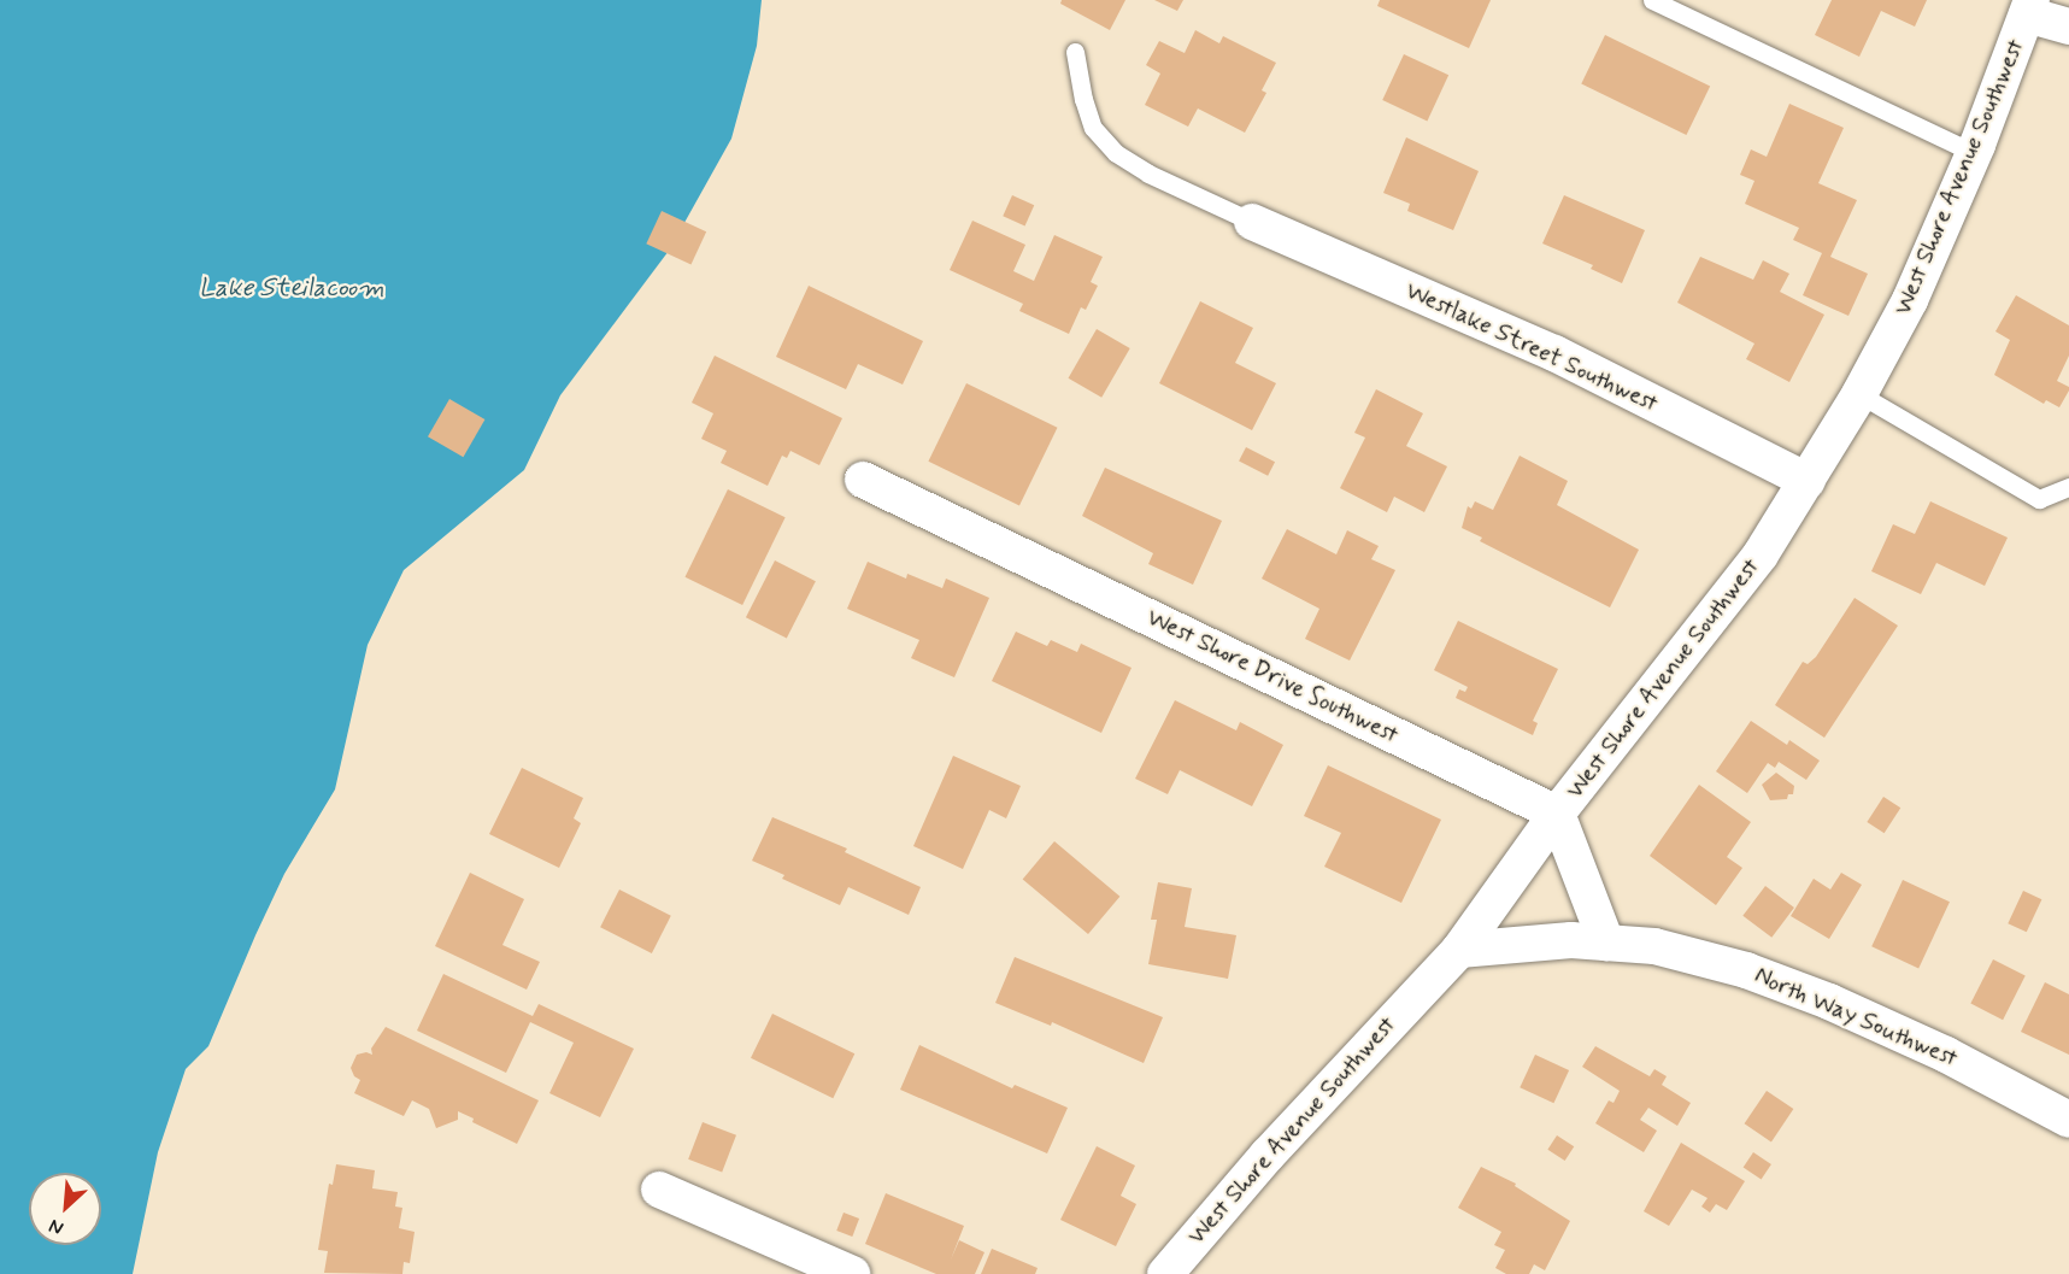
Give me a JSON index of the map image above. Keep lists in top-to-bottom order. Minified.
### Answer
{"streets":{"street":["West Shore Avenue Southwest","Westlake Street Southwest","West Shore Drive Southwest","North Way Southwest"]},"crossings":[["West Shore Avenue Southwest","Westlake Street Southwest"],["West Shore Avenue Southwest","West Shore Drive Southwest"],["West Shore Avenue Southwest","North Way Southwest"]],"water":["Lake Steilacoom"],"north":"bottom left"}
